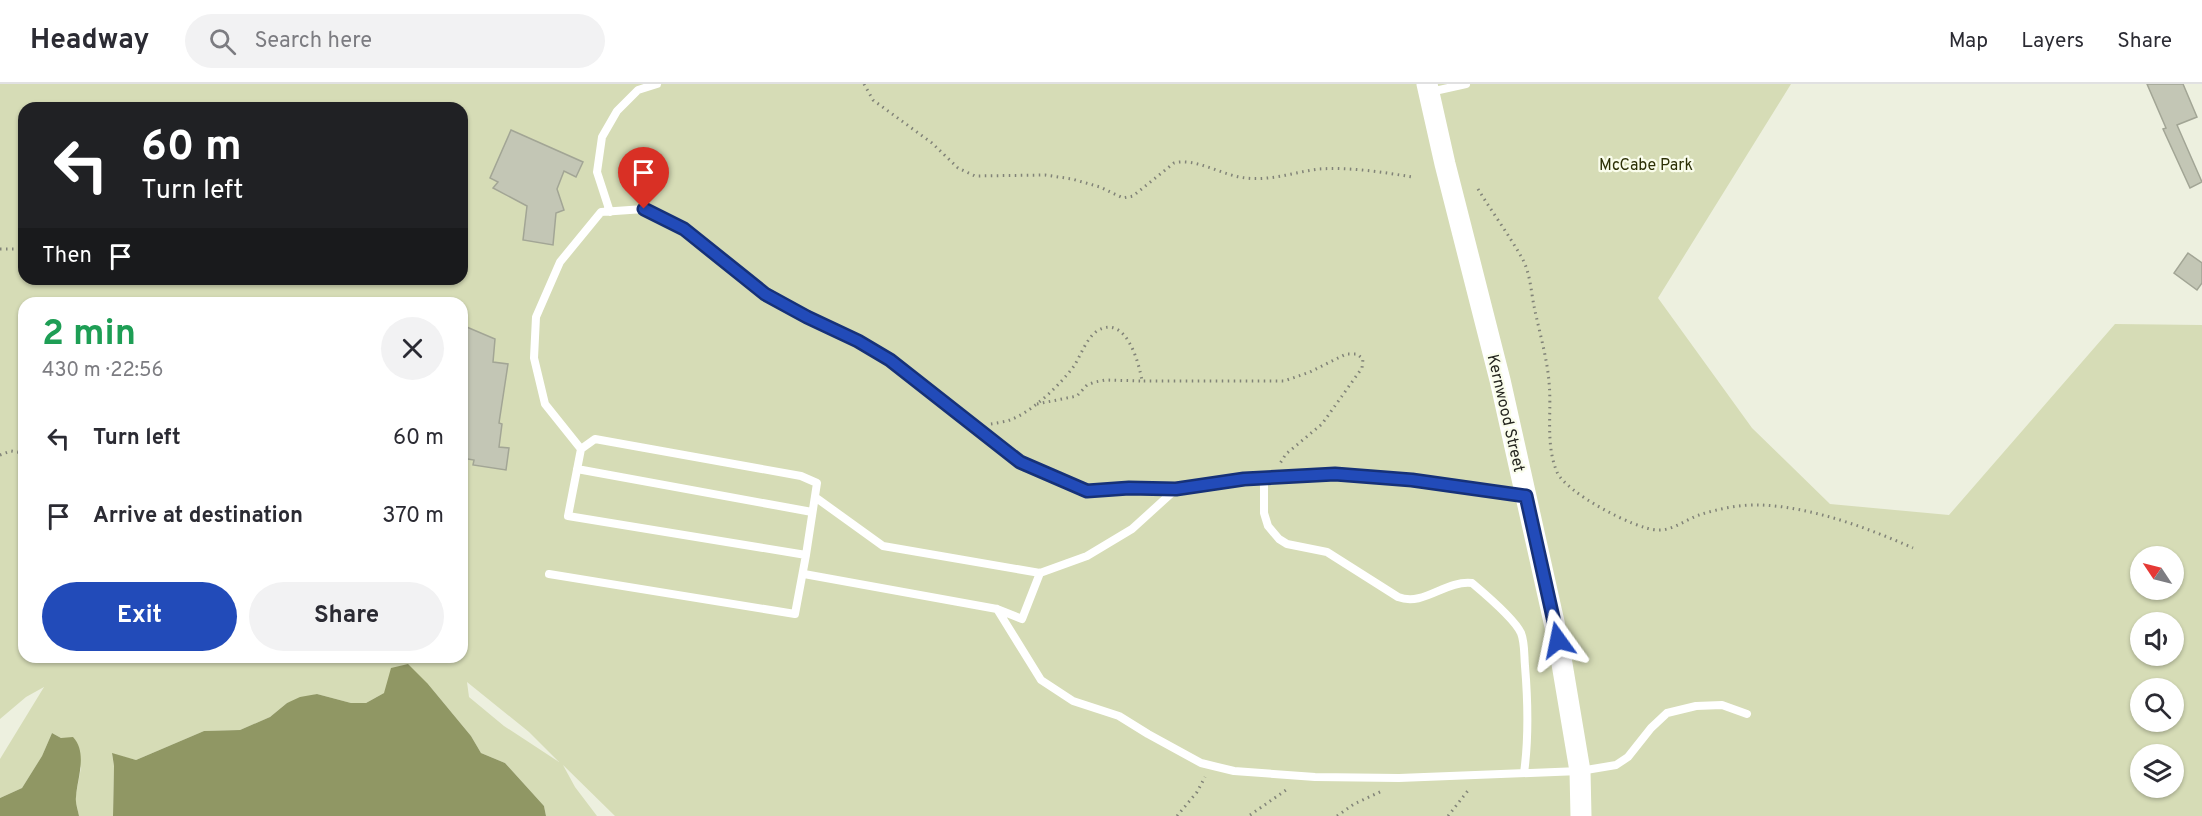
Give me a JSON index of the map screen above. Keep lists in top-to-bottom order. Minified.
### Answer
{"streets":{"main road":["Kernwood Street"]},"parks":["McCabe Park"],"north":"top left","page":{"header":"Headway","search":"Search here","nav":["Map","Layers","Share"],"turn":["60 m","Turn left"],"then":"Then","heading":["2 min","430 m · 22:56"],"list":[{"name":"Turn left","value":"60 m"},{"name":"Arrive at destination","value":"370 m"}],"buttons":["Exit","Share"]}}
